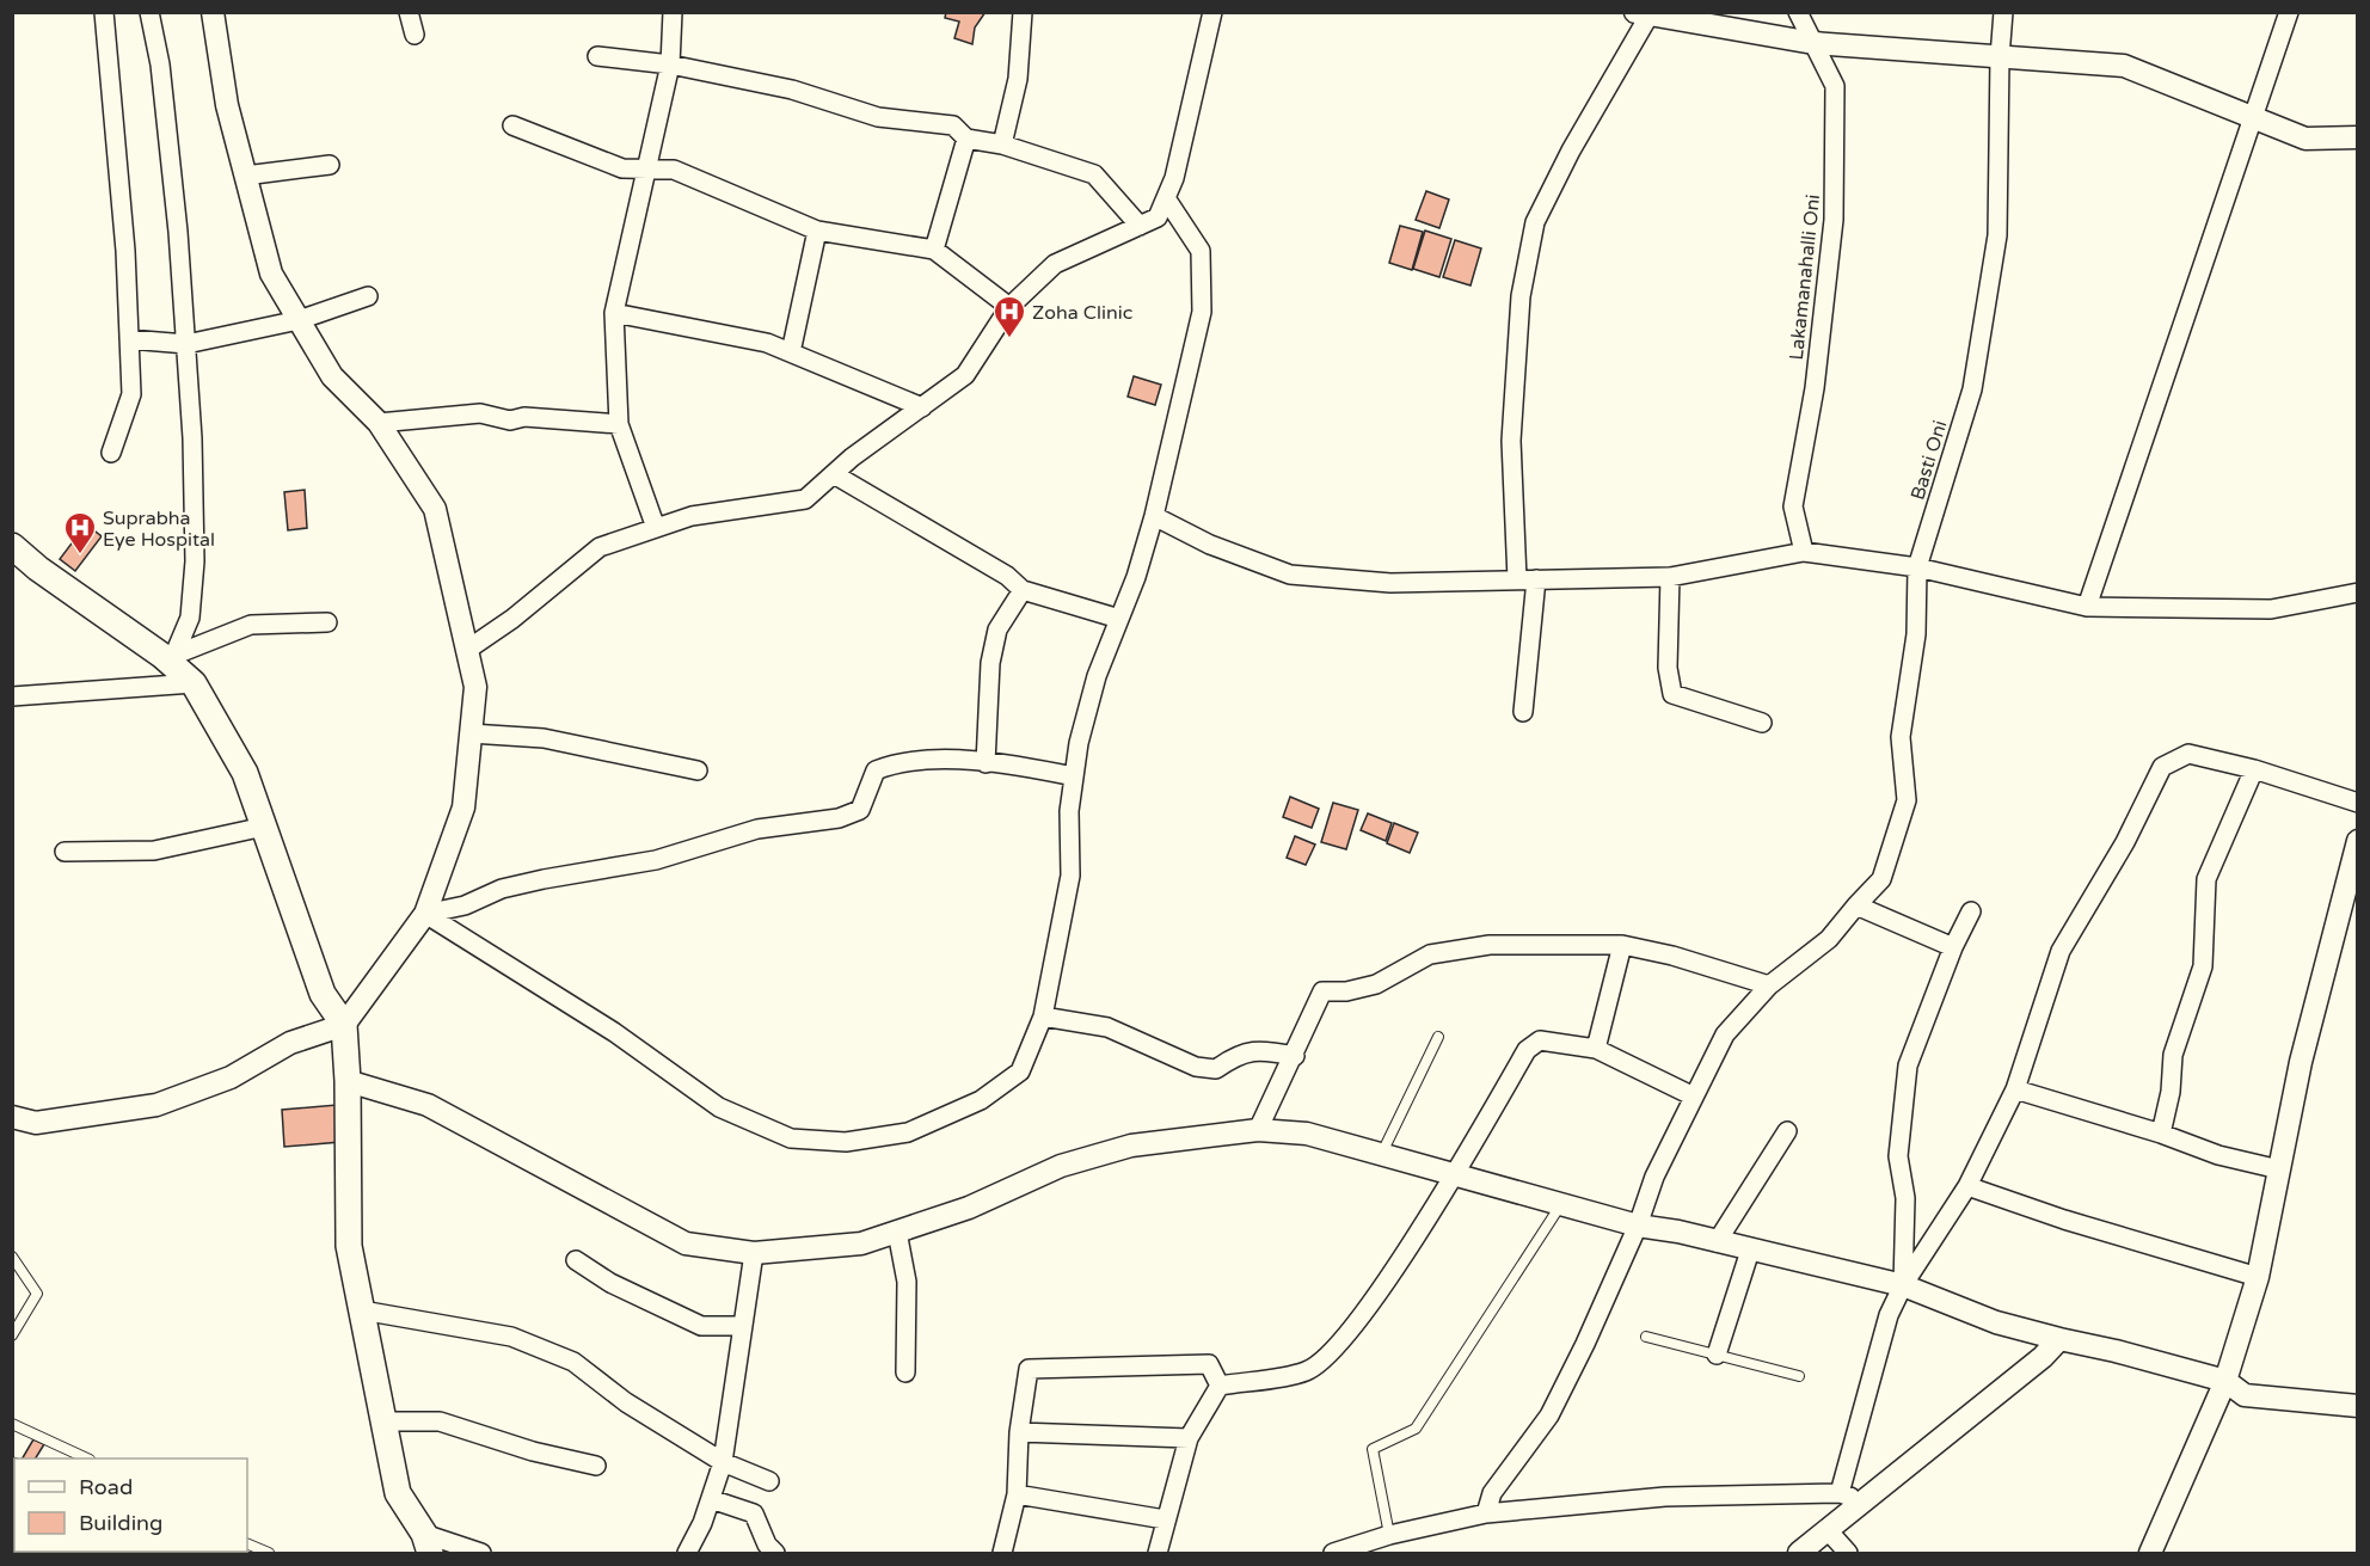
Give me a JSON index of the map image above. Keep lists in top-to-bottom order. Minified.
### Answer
{"streets":{"street":["Lakamanahalli Oni","Basti Oni"]},"places":{"hospital":["Zoha Clinic","Suprabha Eye Hospital"]},"legend":["Road","Building"]}
